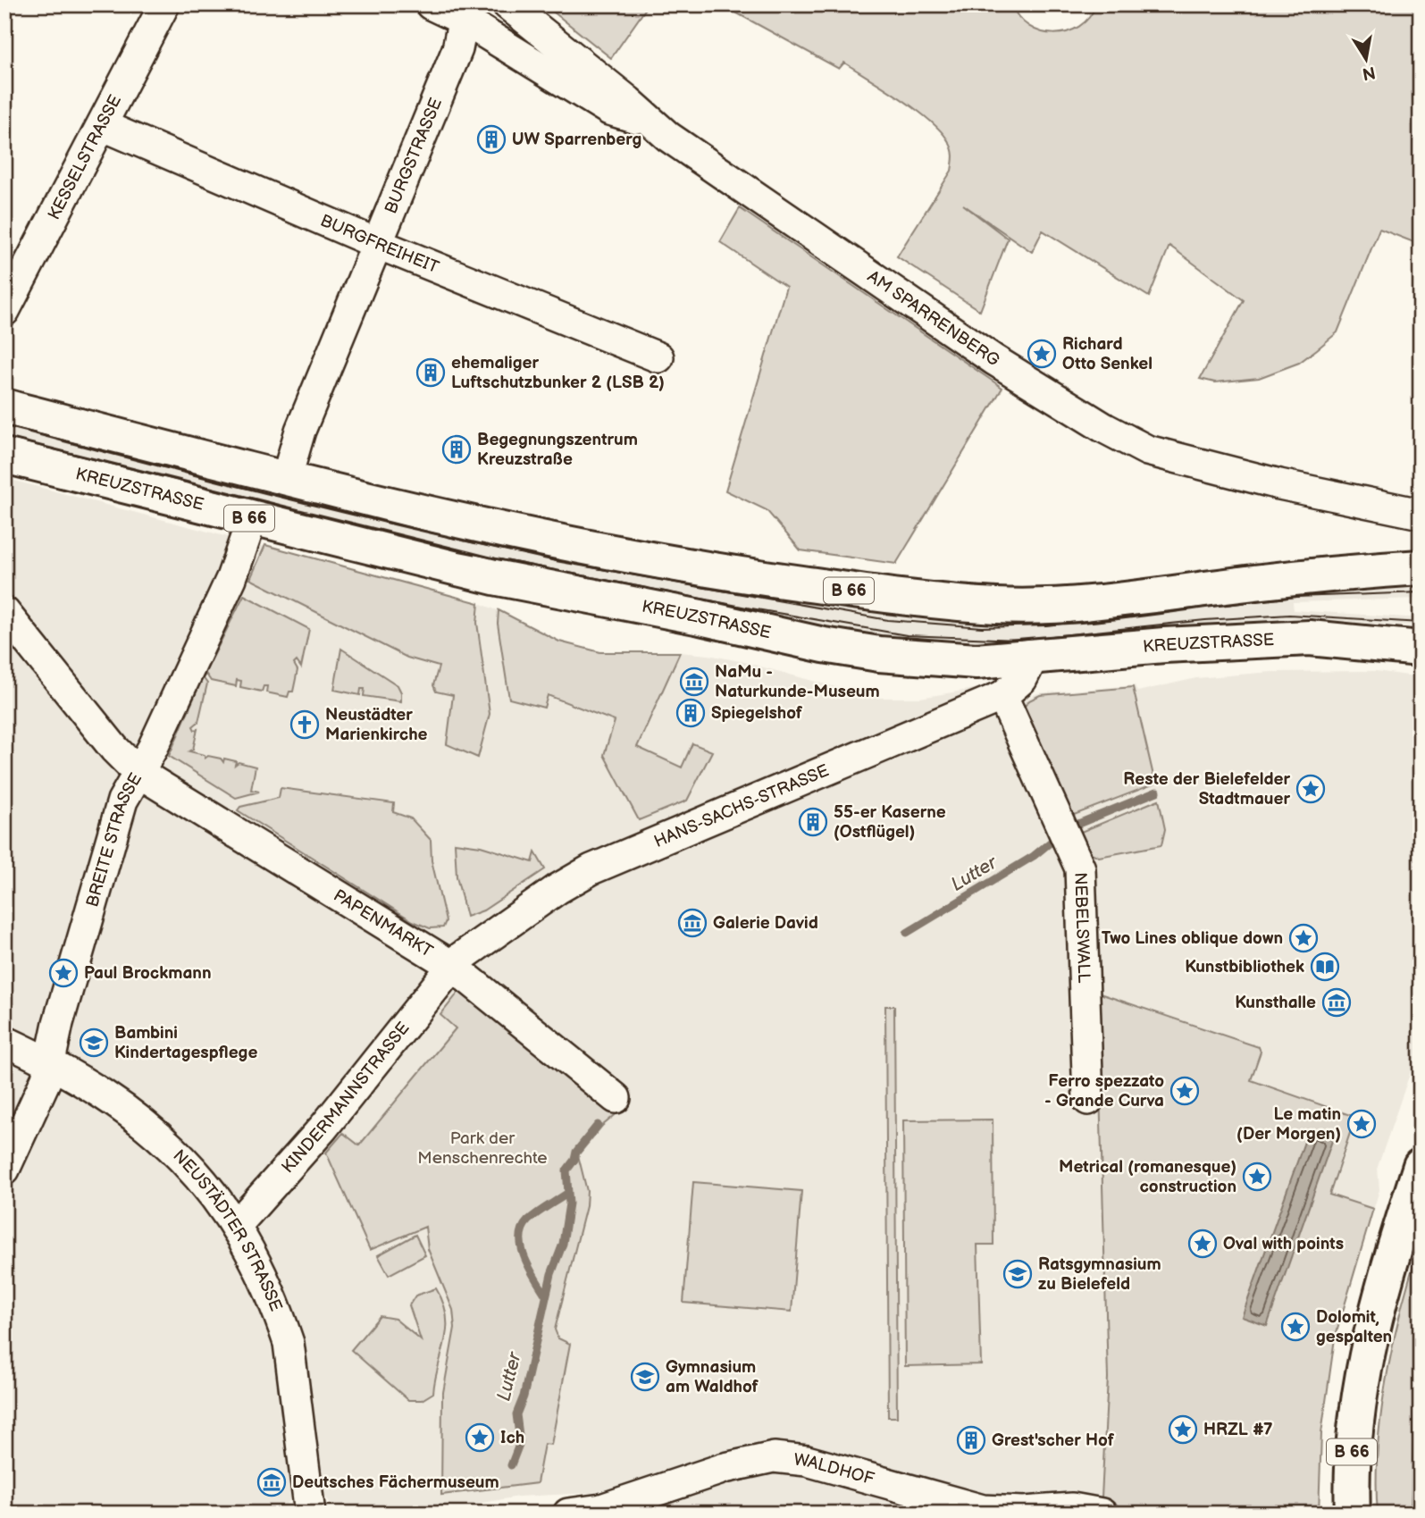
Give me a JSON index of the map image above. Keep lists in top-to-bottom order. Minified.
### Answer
{"streets":{"main road":["KREUZSTRASSE","B 66"],"street":["BURGSTRASSE","KESSELSTRASSE","BURGFREIHEIT","AM SPARRENBERG","HANS-SACHS-STRASSE","BREITE STRASSE","PAPENMARKT","NEBELSWALL","KINDERMANNSTRASSE","NEUSTÄDTER STRASSE","WALDHOF"]},"crossings":[["BURGSTRASSE","BURGFREIHEIT"],["BURGSTRASSE","B 66"],["KESSELSTRASSE","BURGFREIHEIT"],["KREUZSTRASSE","HANS-SACHS-STRASSE"],["KREUZSTRASSE","BREITE STRASSE"],["HANS-SACHS-STRASSE","PAPENMARKT"],["HANS-SACHS-STRASSE","NEBELSWALL"],["HANS-SACHS-STRASSE","KINDERMANNSTRASSE"],["BREITE STRASSE","PAPENMARKT"],["BREITE STRASSE","NEUSTÄDTER STRASSE"],["PAPENMARKT","KINDERMANNSTRASSE"],["KINDERMANNSTRASSE","NEUSTÄDTER STRASSE"]],"water":["Lutter"],"parks":["Park der Menschenrechte"],"places":{"building":["UW Sparrenberg","ehemaliger Luftschutzbunker 2 (LSB 2)","Begegnungszentrum Kreuzstraße","Spiegelshof","55-er Kaserne (Ostflügel)","Grest'scher Hof"],"place":["Richard Otto Senkel","Reste der Bielefelder Stadtmauer","Two Lines oblique down","Paul Brockmann","Ferro spezzato - Grande Curva","Le matin (Der Morgen)","Metrical (romanesque) construction","Oval with points","Dolomit, gespalten","HRZL #7","Ich"],"museum":["NaMu - Naturkunde-Museum","Galerie David","Kunsthalle","Deutsches Fächermuseum"],"church":["Neustädter Marienkirche"],"library":["Kunstbibliothek"],"school or university":["Bambini Kindertagespflege","Ratsgymnasium zu Bielefeld","Gymnasium am Waldhof"]},"north":"bottom"}
